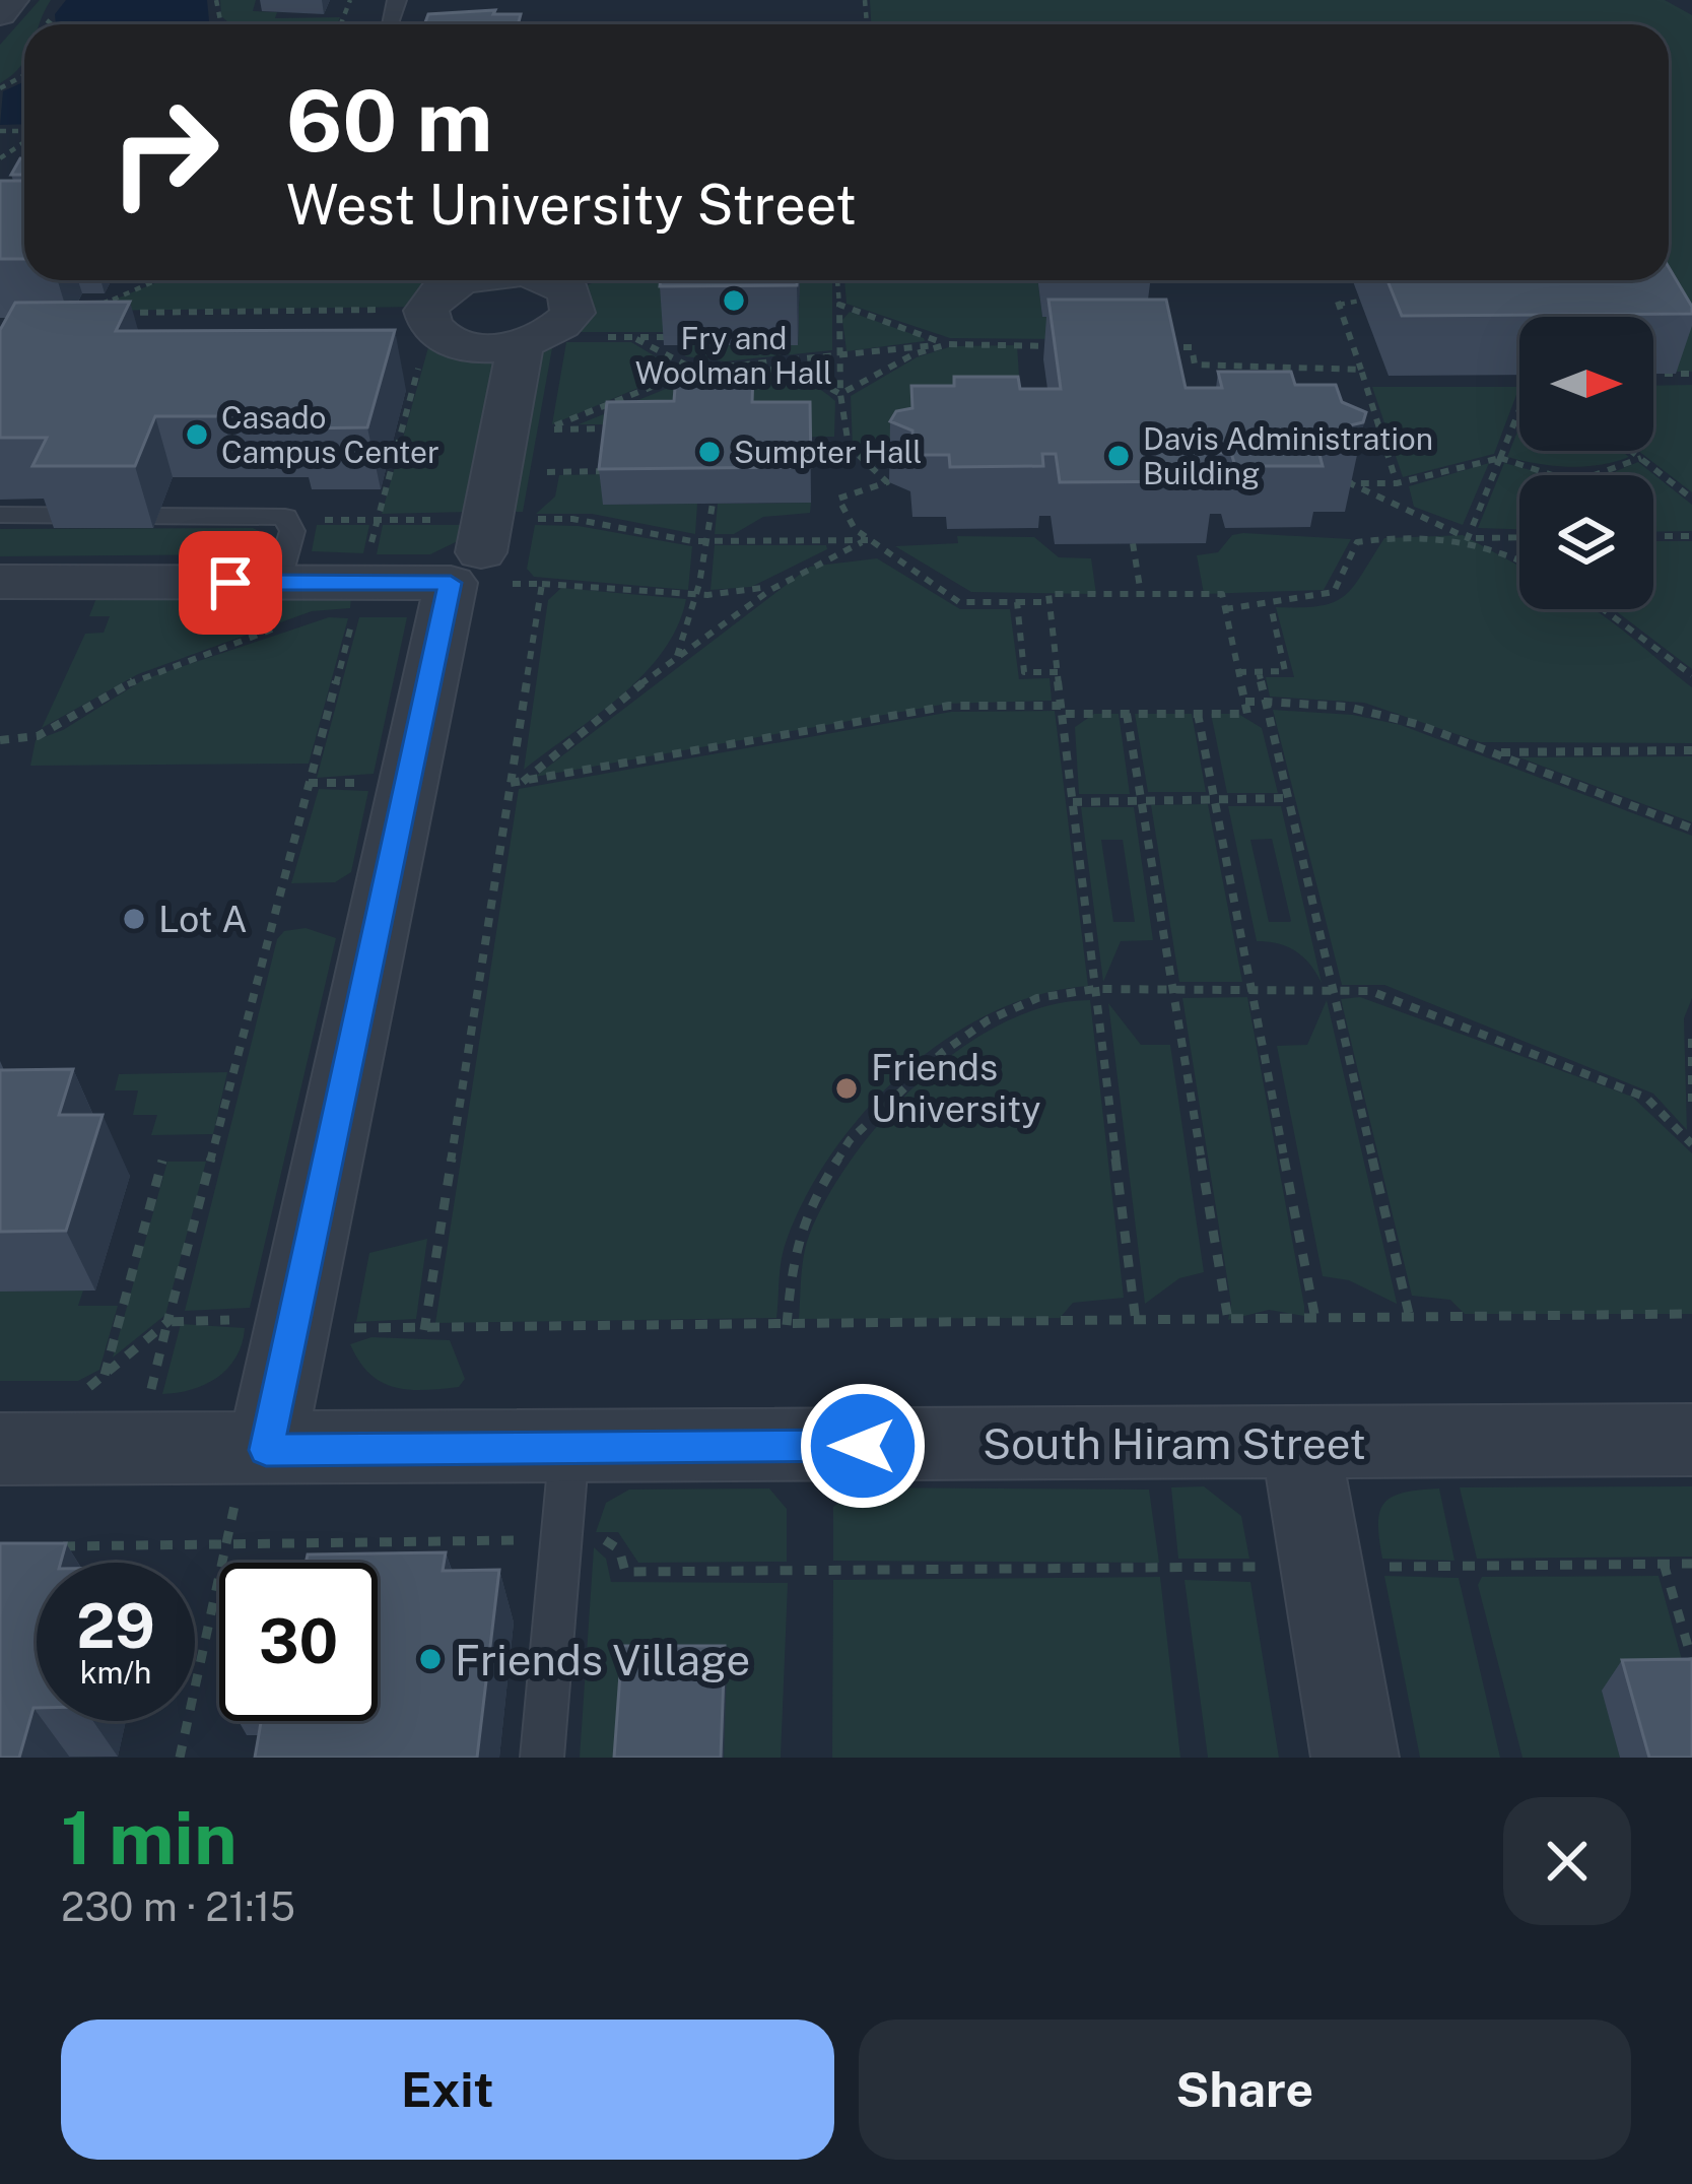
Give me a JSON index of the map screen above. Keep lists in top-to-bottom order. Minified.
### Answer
{"streets":{"street":["South Hiram Street"]},"places":["Fry and Woolman Hall","Casado Campus Center","Sumpter Hall","Davis Administration Building","Lot A","Friends University","Friends Village"],"north":"right","page":{"turn":["60 m","West University Street"],"speed":"29 km/h","limit":"30","heading":["1 min","230 m · 21:15"],"buttons":["Exit","Share"]}}
